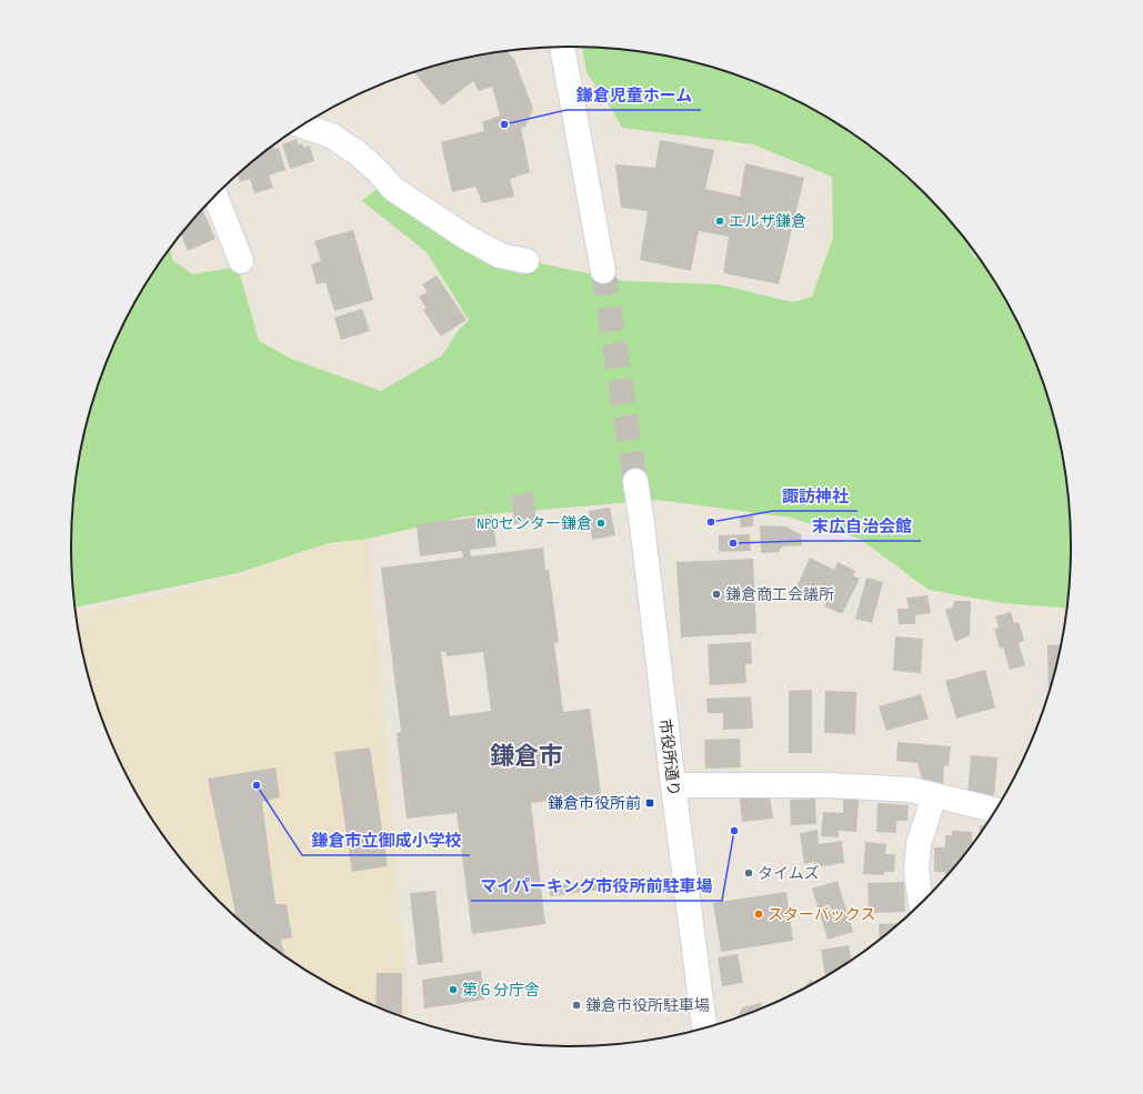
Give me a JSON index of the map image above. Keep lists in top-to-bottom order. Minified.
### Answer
{"streets":{"street":["市役所通り"]},"districts":["鎌倉市"],"places":{"other":["鎌倉児童ホーム","エルザ鎌倉","諏訪神社","NPOセンター鎌倉","末広自治会館","鎌倉商工会議所","鎌倉市立御成小学校","マイパーキング市役所前駐車場","タイムズ","スターバックス","第６分庁舎","鎌倉市役所駐車場"],"transit":["鎌倉市役所前"]}}
